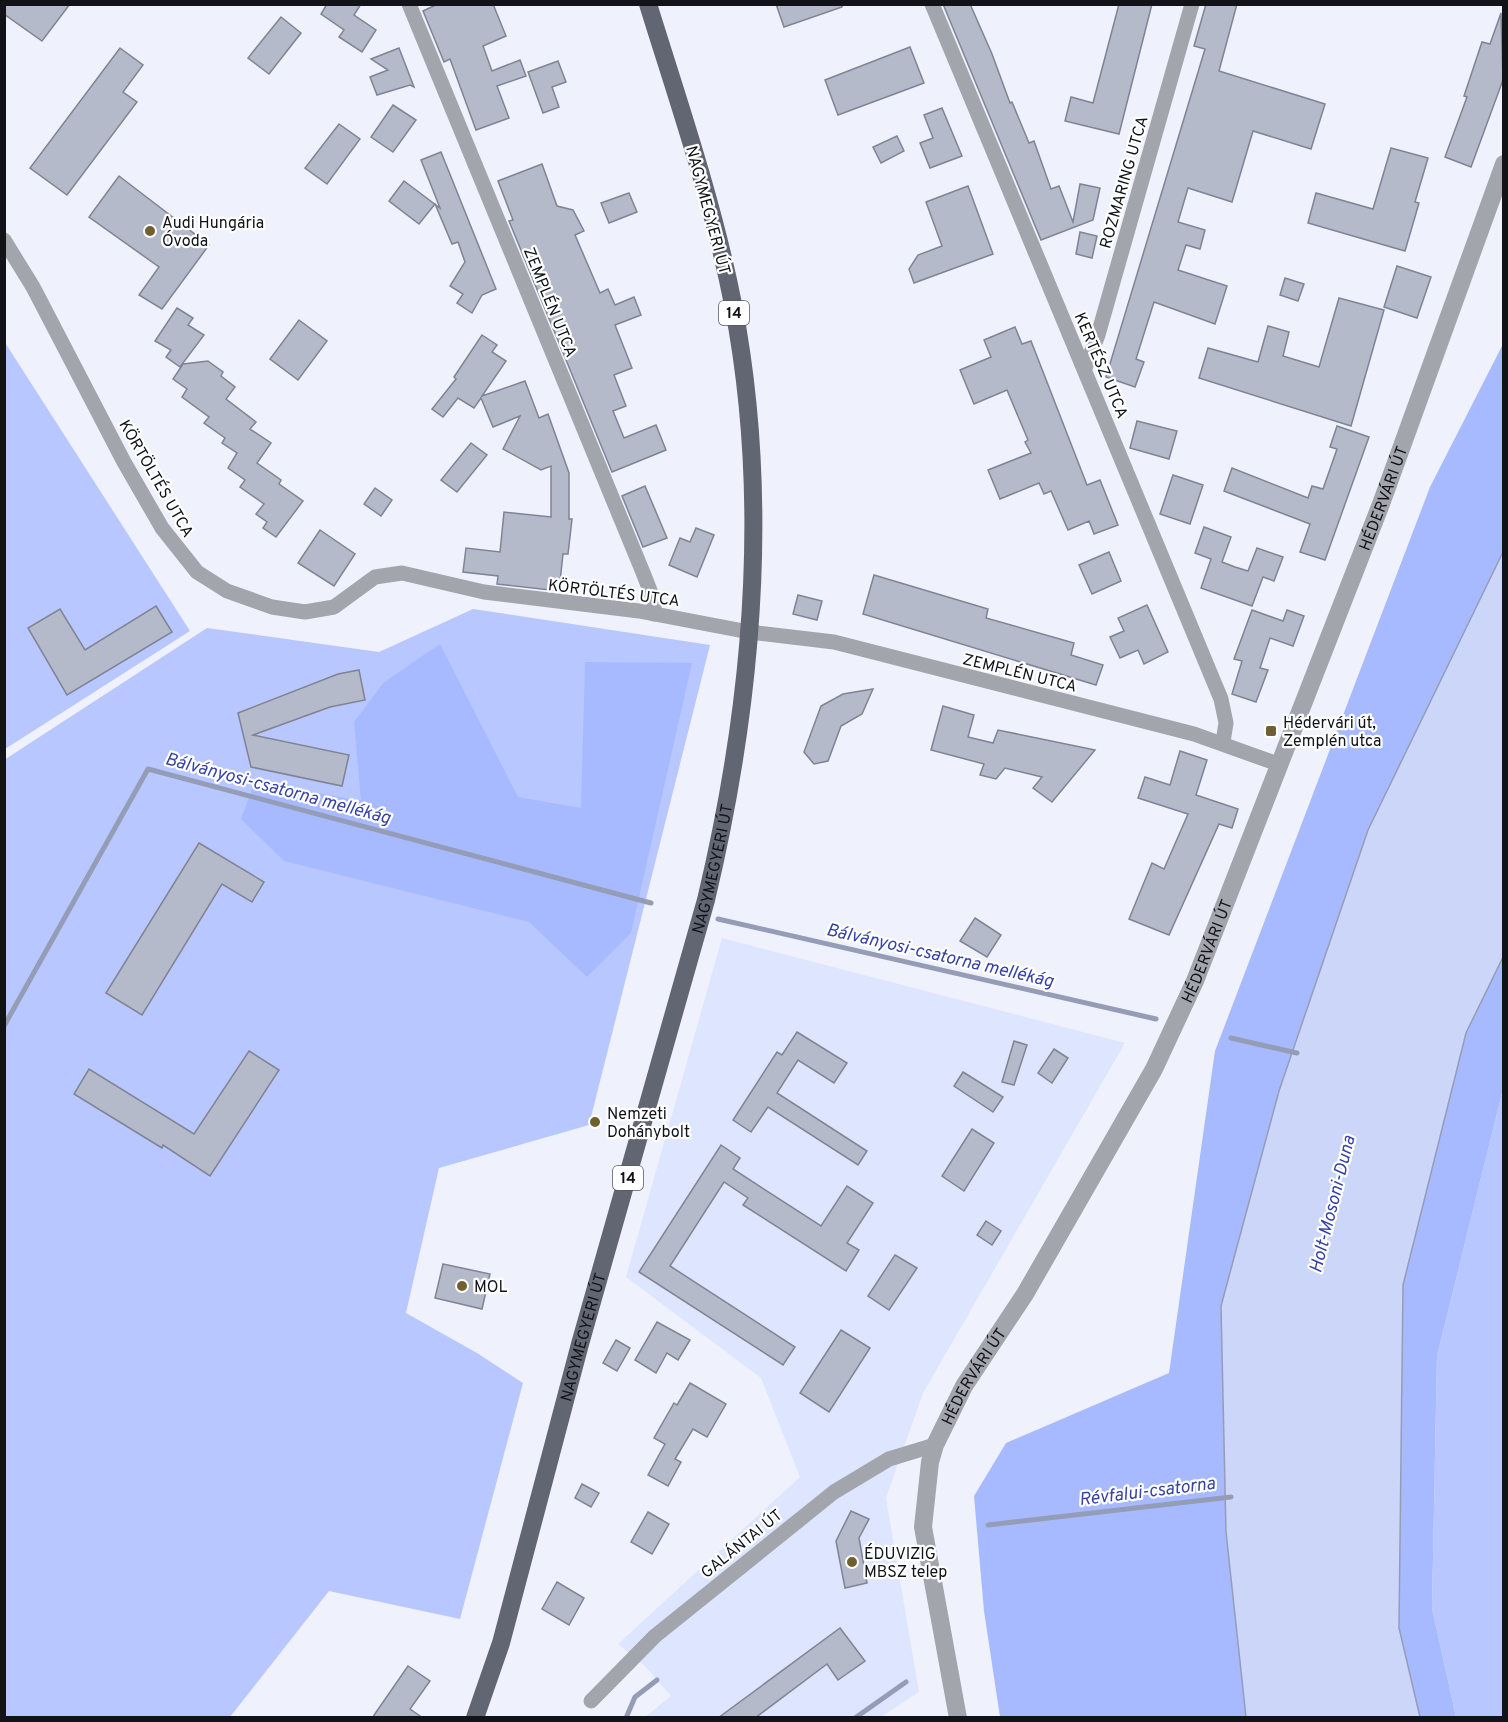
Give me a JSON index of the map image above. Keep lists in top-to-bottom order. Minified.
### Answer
{"streets":{"main road":["NAGYMEGYERI ÚT","14"],"street":["ROZMARING UTCA","ZEMPLÉN UTCA","KERTÉSZ UTCA","KÖRTÖLTÉS UTCA","HÉDERVÁRI ÚT","GALÁNTAI ÚT"]},"crossings":[["ROZMARING UTCA","KERTÉSZ UTCA"],["NAGYMEGYERI ÚT","ZEMPLÉN UTCA"],["NAGYMEGYERI ÚT","KÖRTÖLTÉS UTCA"],["ZEMPLÉN UTCA","KERTÉSZ UTCA"],["ZEMPLÉN UTCA","KÖRTÖLTÉS UTCA"],["ZEMPLÉN UTCA","HÉDERVÁRI ÚT"],["HÉDERVÁRI ÚT","GALÁNTAI ÚT"]],"water":["Bálványosi-csatorna mellékág","Holt-Mosoni-Duna","Révfalui-csatorna"],"places":{"other":["Audi Hungária Óvoda","Nemzeti Dohánybolt","MOL","ÉDUVIZIG MBSZ telep"],"transit":["Hédervári út, Zemplén utca"]}}
